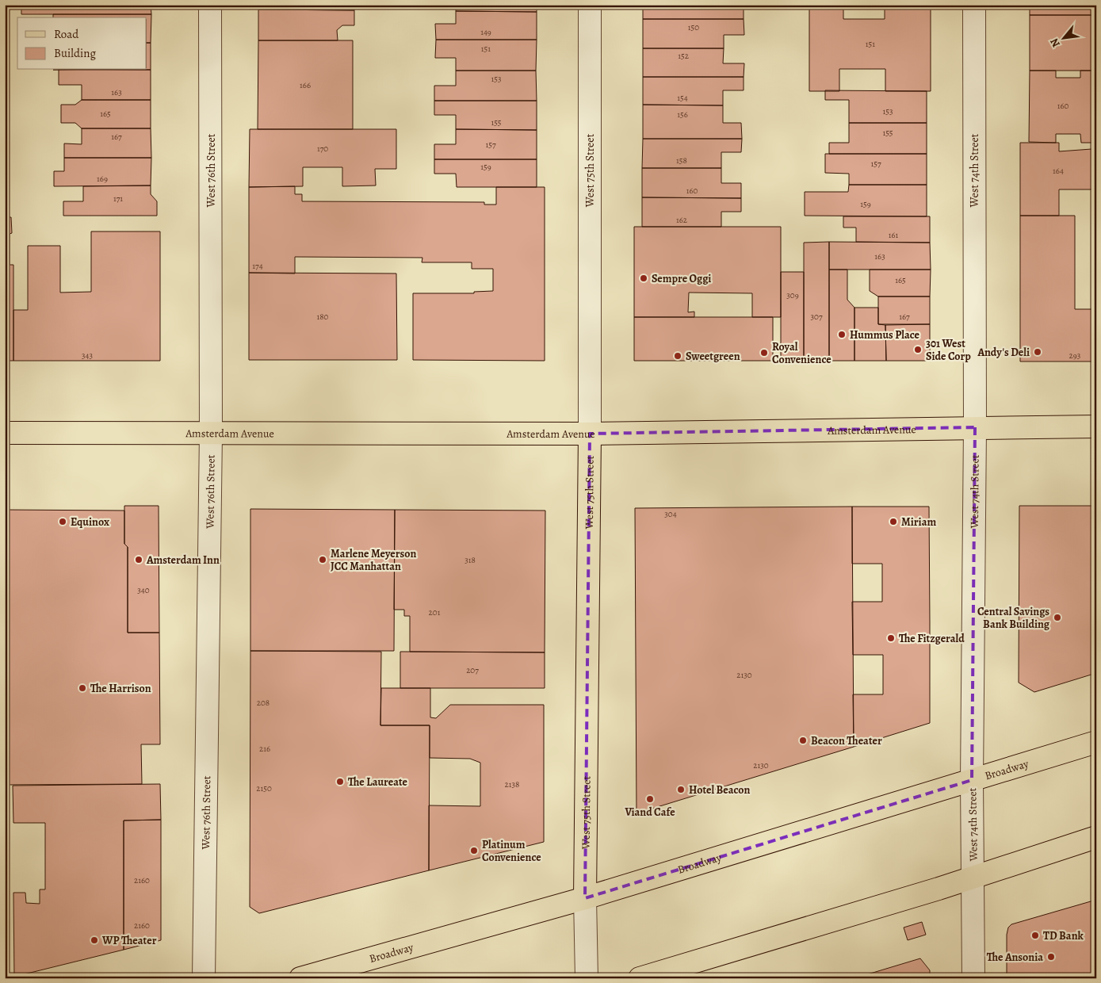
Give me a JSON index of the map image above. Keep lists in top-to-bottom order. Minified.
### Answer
{"streets":{"main road":["West 75th Street","Amsterdam Avenue","Broadway"],"street":["West 76th Street","West 74th Street"]},"crossings":[["West 76th Street","Amsterdam Avenue"],["West 75th Street","Amsterdam Avenue"],["West 75th Street","Broadway"],["West 74th Street","Amsterdam Avenue"],["West 74th Street","Broadway"]],"places":["Sempre Oggi","Hummus Place","301 West Side Corp","Andy's Deli","Royal Convenience","Sweetgreen","Equinox","Miriam","Amsterdam Inn","Marlene Meyerson JCC Manhattan","Central Savings Bank Building","The Fitzgerald","The Harrison","Beacon Theater","The Laureate","Hotel Beacon","Viand Cafe","Platinum Convenience","TD Bank","WP Theater","The Ansonia"],"house_numbers":["150","149","151","151","152","153","166","163","154","160","153","165","156","155","155","167","157","170","158","157","159","164","169","160","171","159","162","161","163","174","165","309","180","307","167","343","293","304","318","340","201","207","2130","208","216","2130","2138","2150","2160","2160"],"legend":["Road","Building"],"north":"bottom left"}
